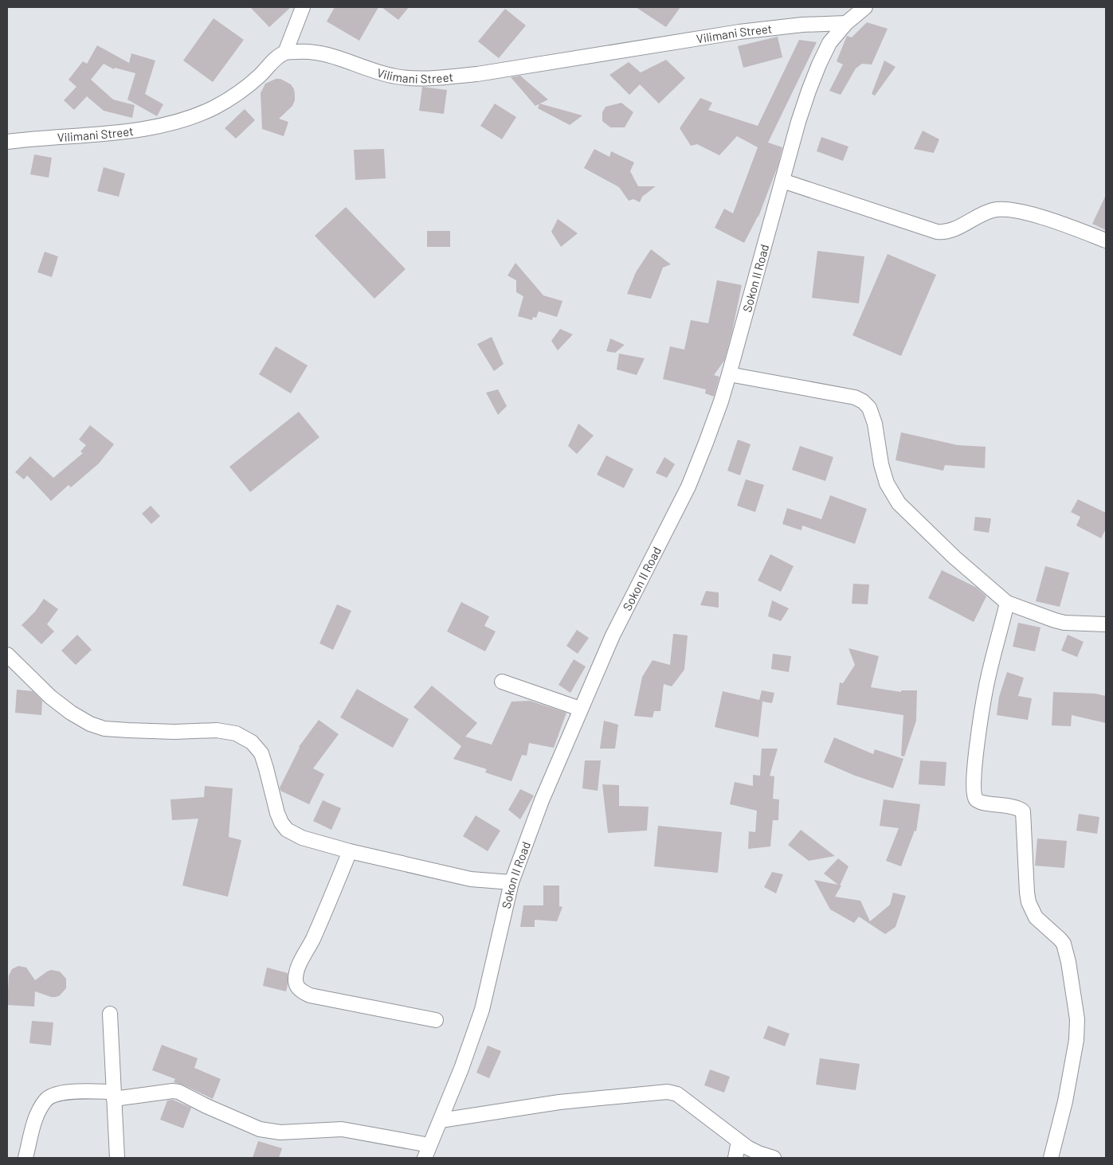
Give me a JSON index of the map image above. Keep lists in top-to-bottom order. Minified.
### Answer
{"streets":{"street":["Vilimani Street","Sokon II Road"]},"crossings":[["Vilimani Street","Sokon II Road"]]}
